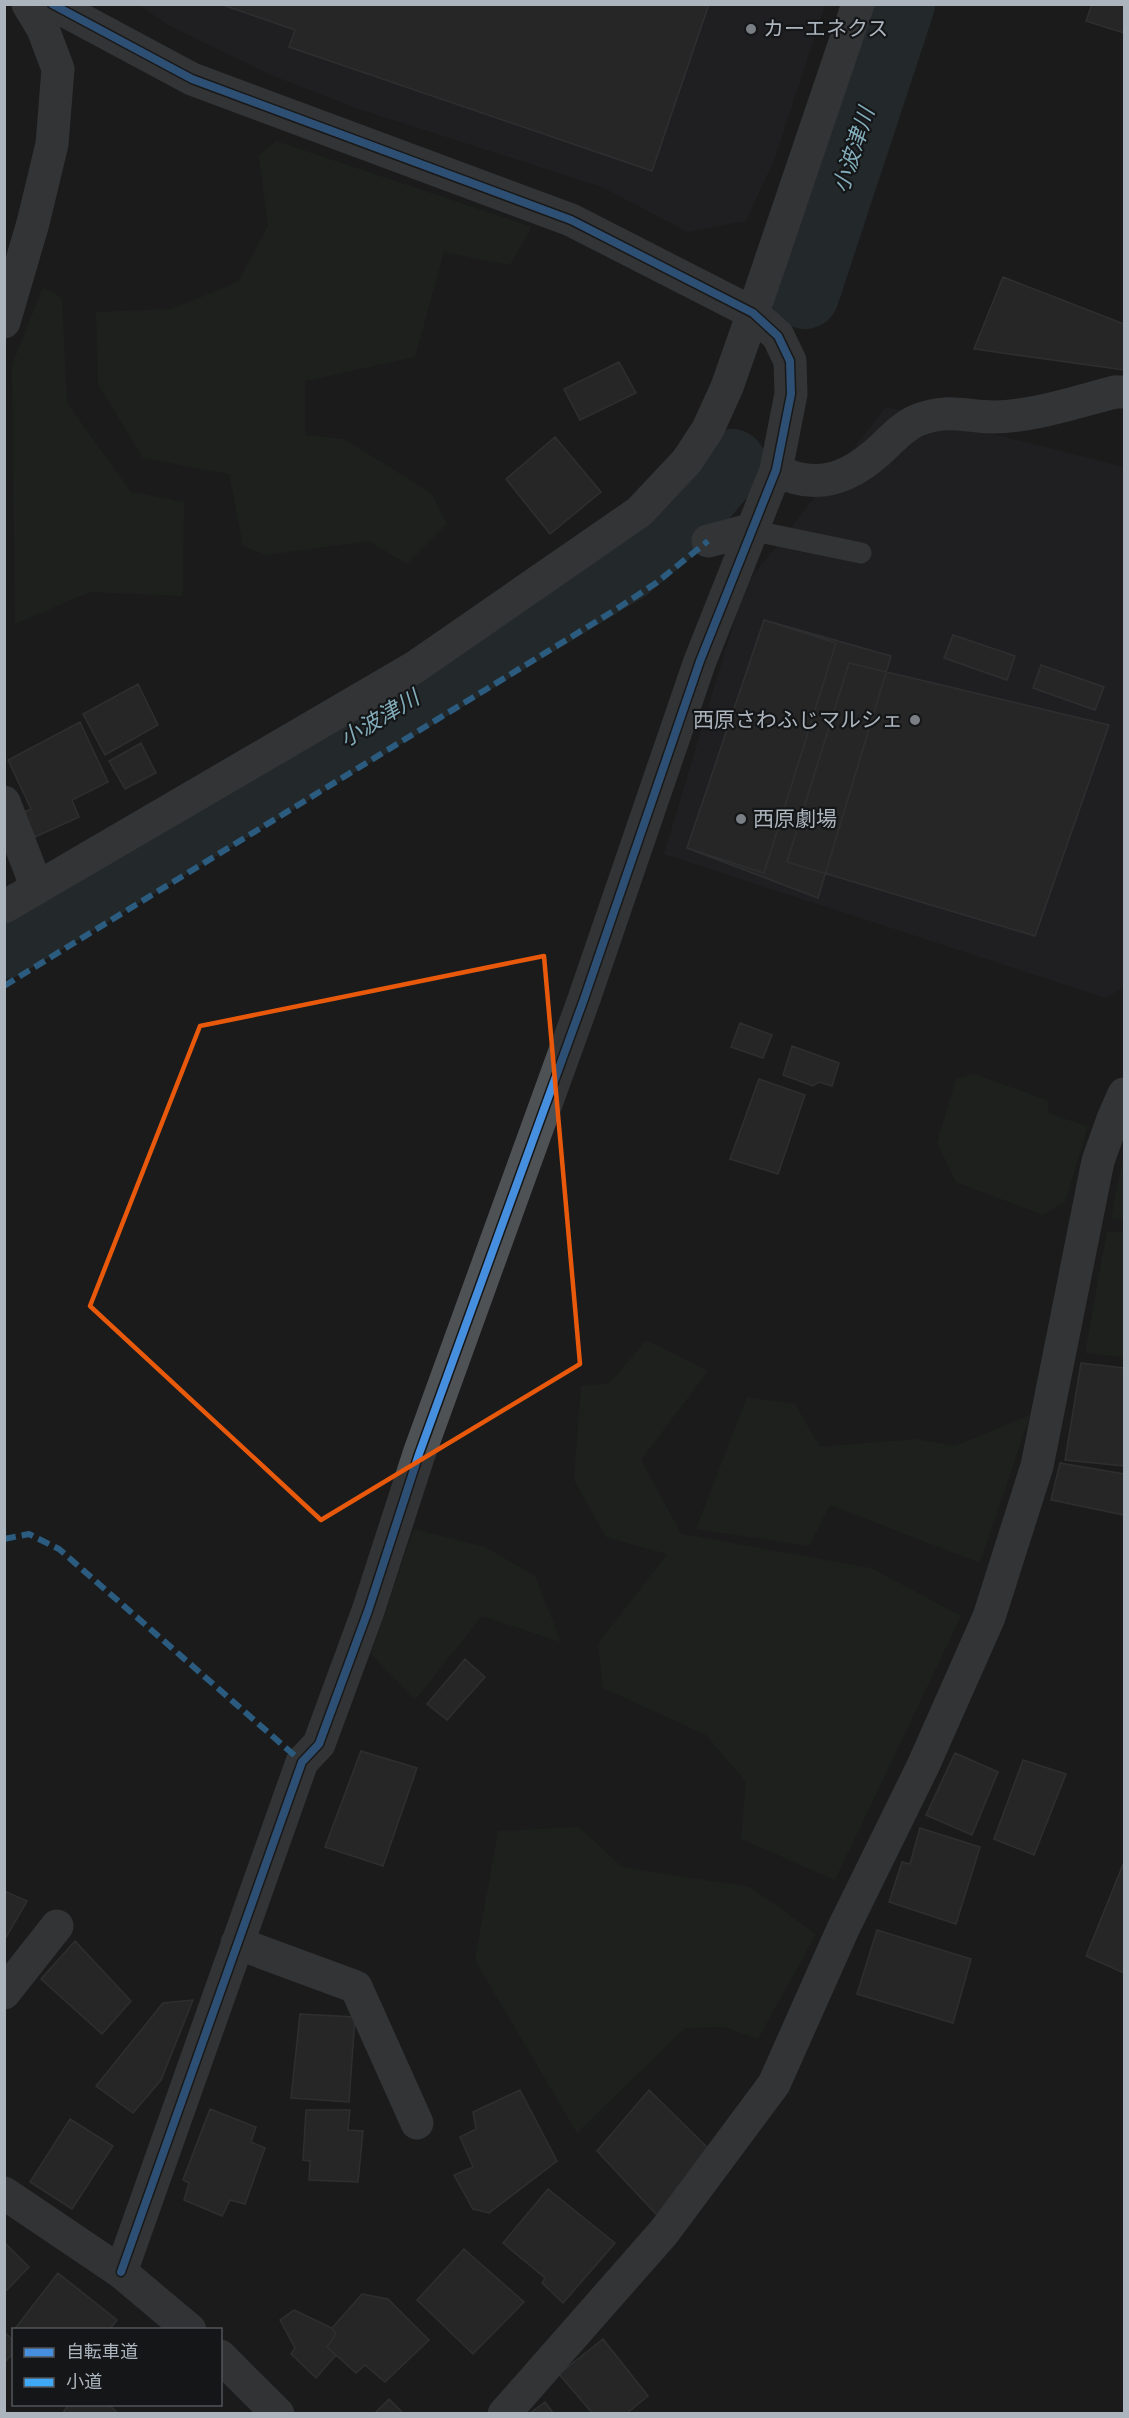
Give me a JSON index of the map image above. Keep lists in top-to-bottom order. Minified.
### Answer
{"water":["小波津川"],"places":["カーエネクス","西原さわふじマルシェ","西原劇場"],"legend":["自転車道","小道"]}
